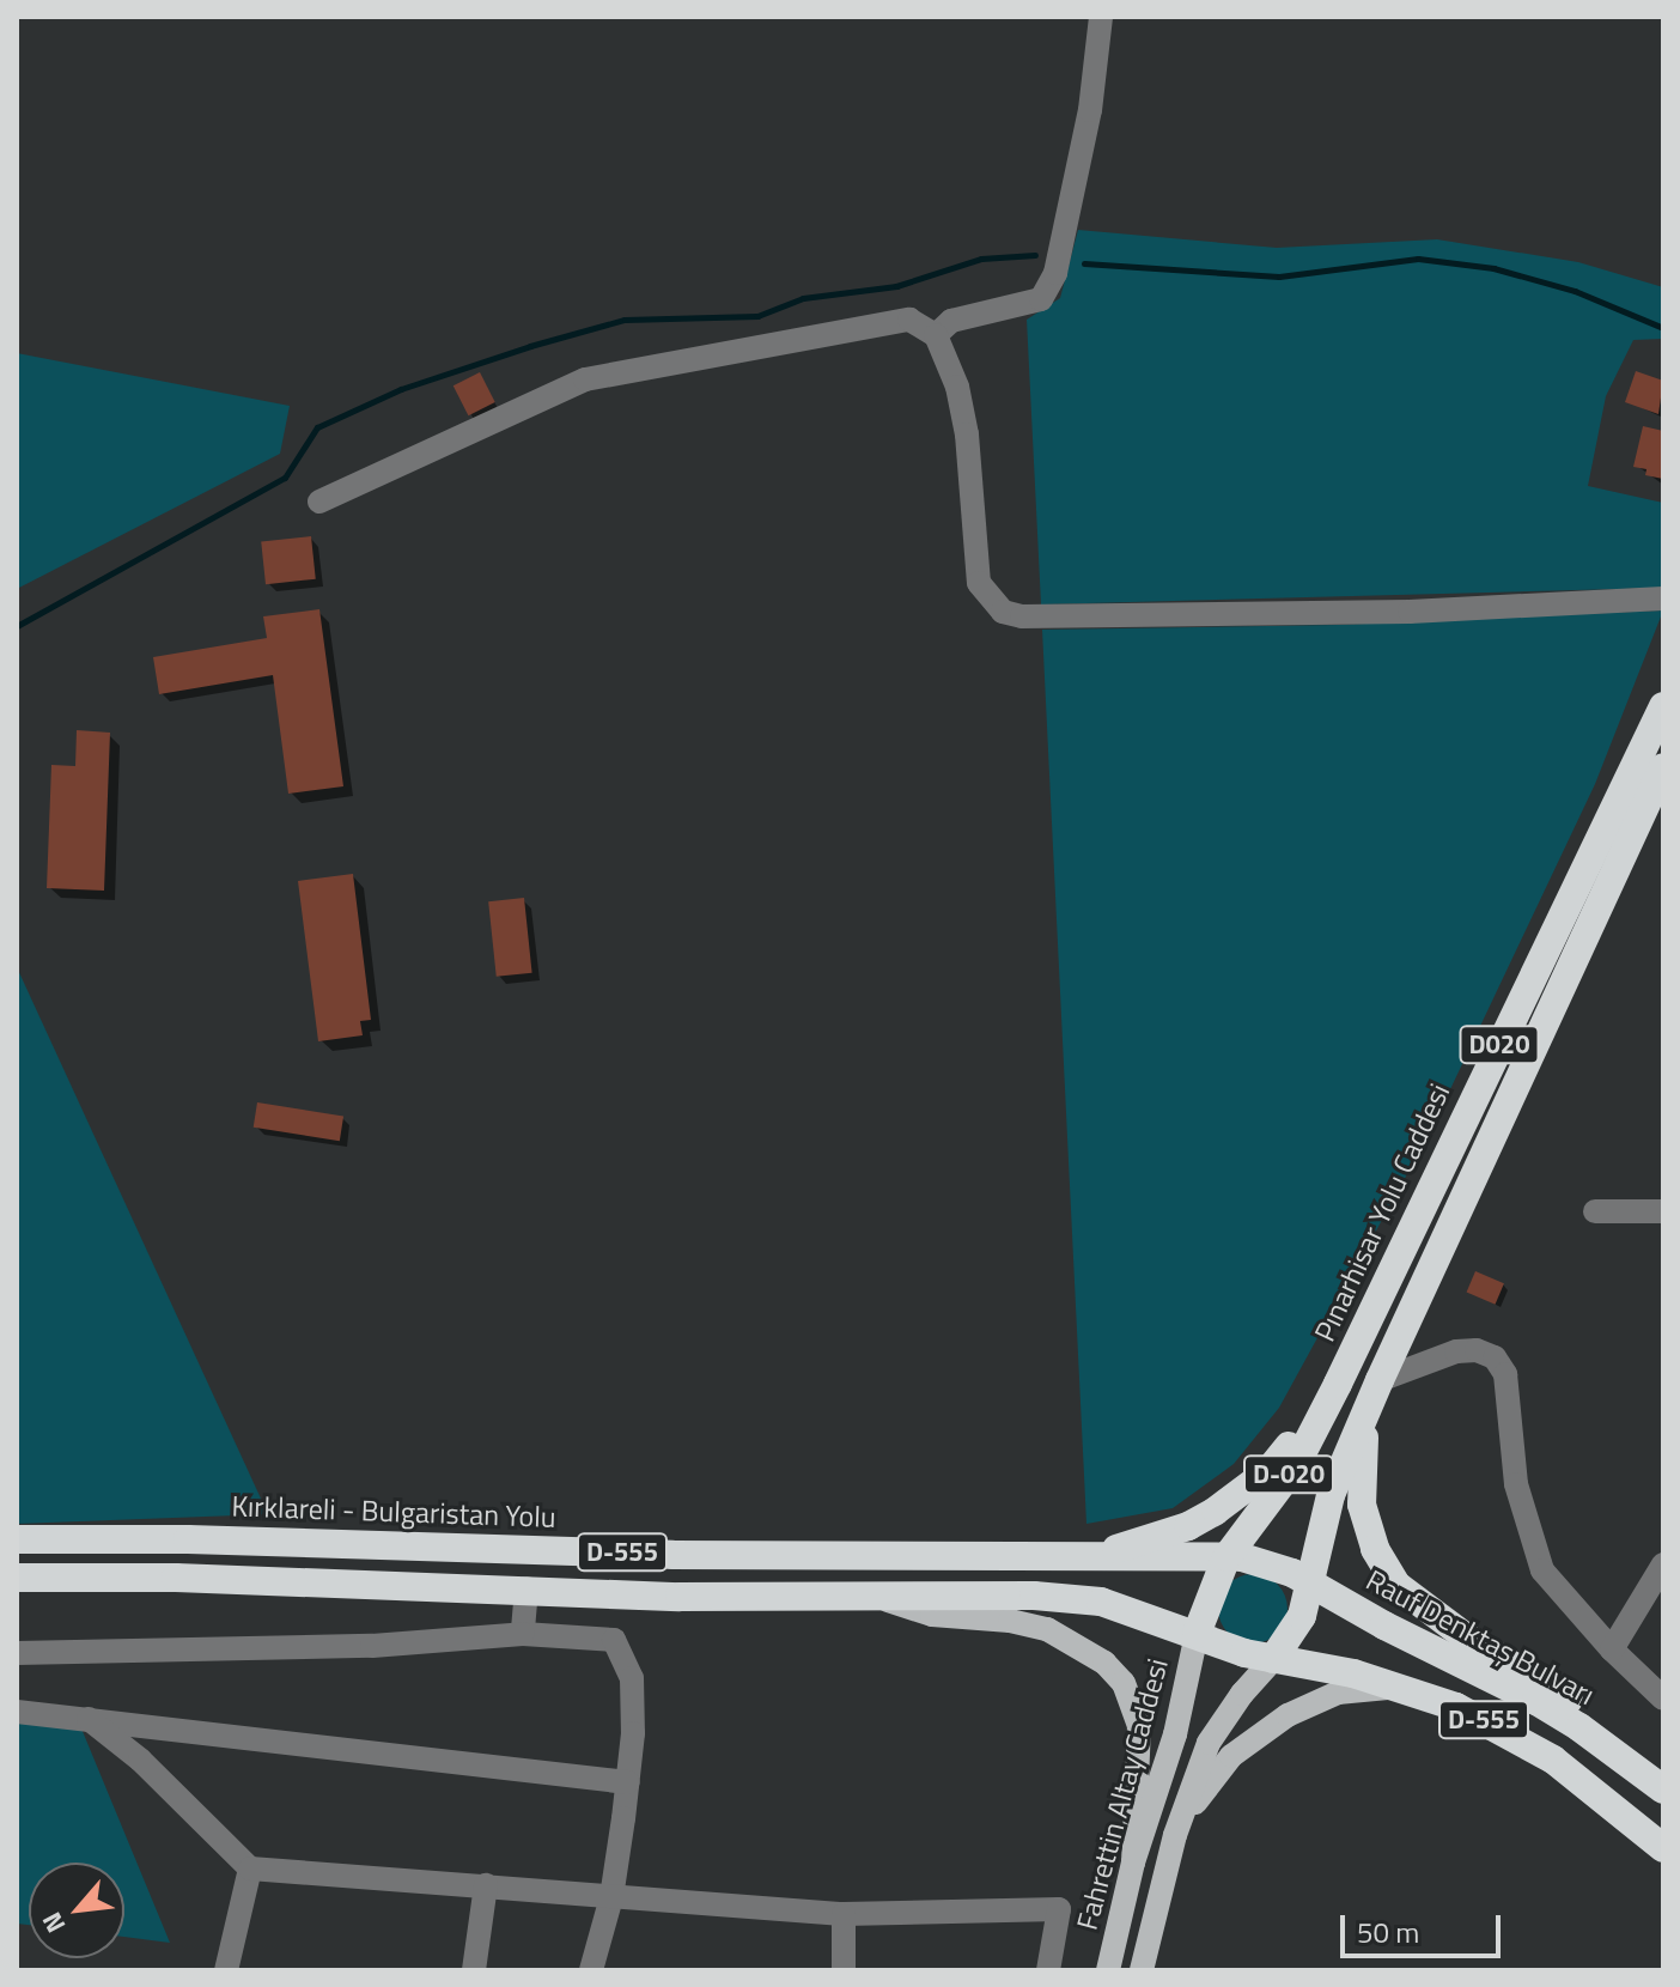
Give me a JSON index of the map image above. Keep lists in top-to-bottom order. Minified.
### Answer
{"streets":{"highway":["D020","Pınarhisar Yolu Caddesi","D-020","Kırklareli - Bulgaristan Yolu","D-555","Rauf Denktaş Bulvarı"],"main road":["Fahrettin Altay Caddesi"]},"crossings":[["D020","Rauf Denktaş Bulvarı"],["Pınarhisar Yolu Caddesi","Kırklareli - Bulgaristan Yolu"],["Pınarhisar Yolu Caddesi","D-555"],["Pınarhisar Yolu Caddesi","Fahrettin Altay Caddesi"],["Kırklareli - Bulgaristan Yolu","D-555"],["D-555","Rauf Denktaş Bulvarı"],["D-555","Fahrettin Altay Caddesi"]],"scale_bar":"50 m","north":"bottom left"}
